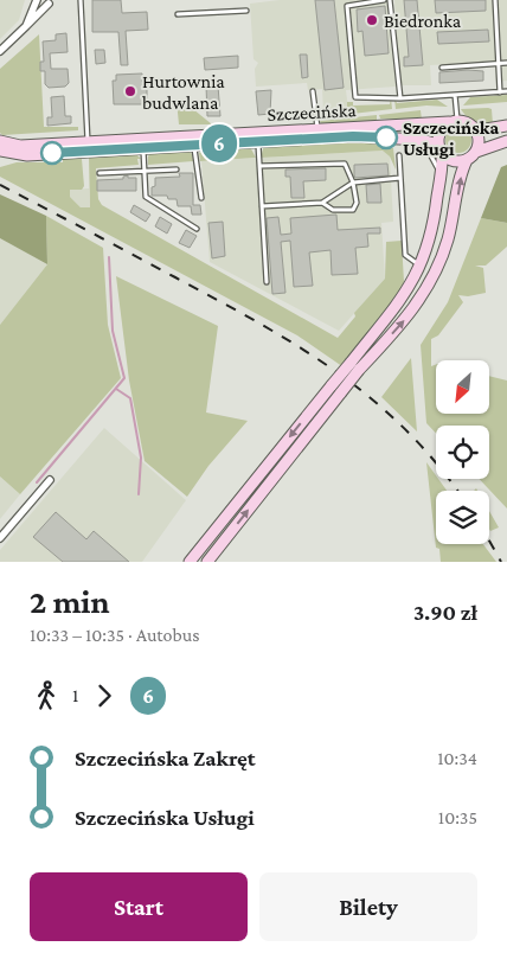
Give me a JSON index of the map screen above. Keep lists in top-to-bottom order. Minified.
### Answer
{"streets":{"main road":["Szczecińska"]},"places":["Biedronka","Hurtownia budwlana","Szczecińska Usługi"],"lines":["bus line 6"],"north":"bottom left","page":{"on_map":"6","heading":["2 min","10:33 – 10:35 · Autobus","3.90 zł"],"legs":["1","6"],"list":[{"name":"Szczecińska Zakręt","value":"10:34"},{"name":"Szczecińska Usługi","value":"10:35"}],"buttons":["Start","Bilety"]}}
